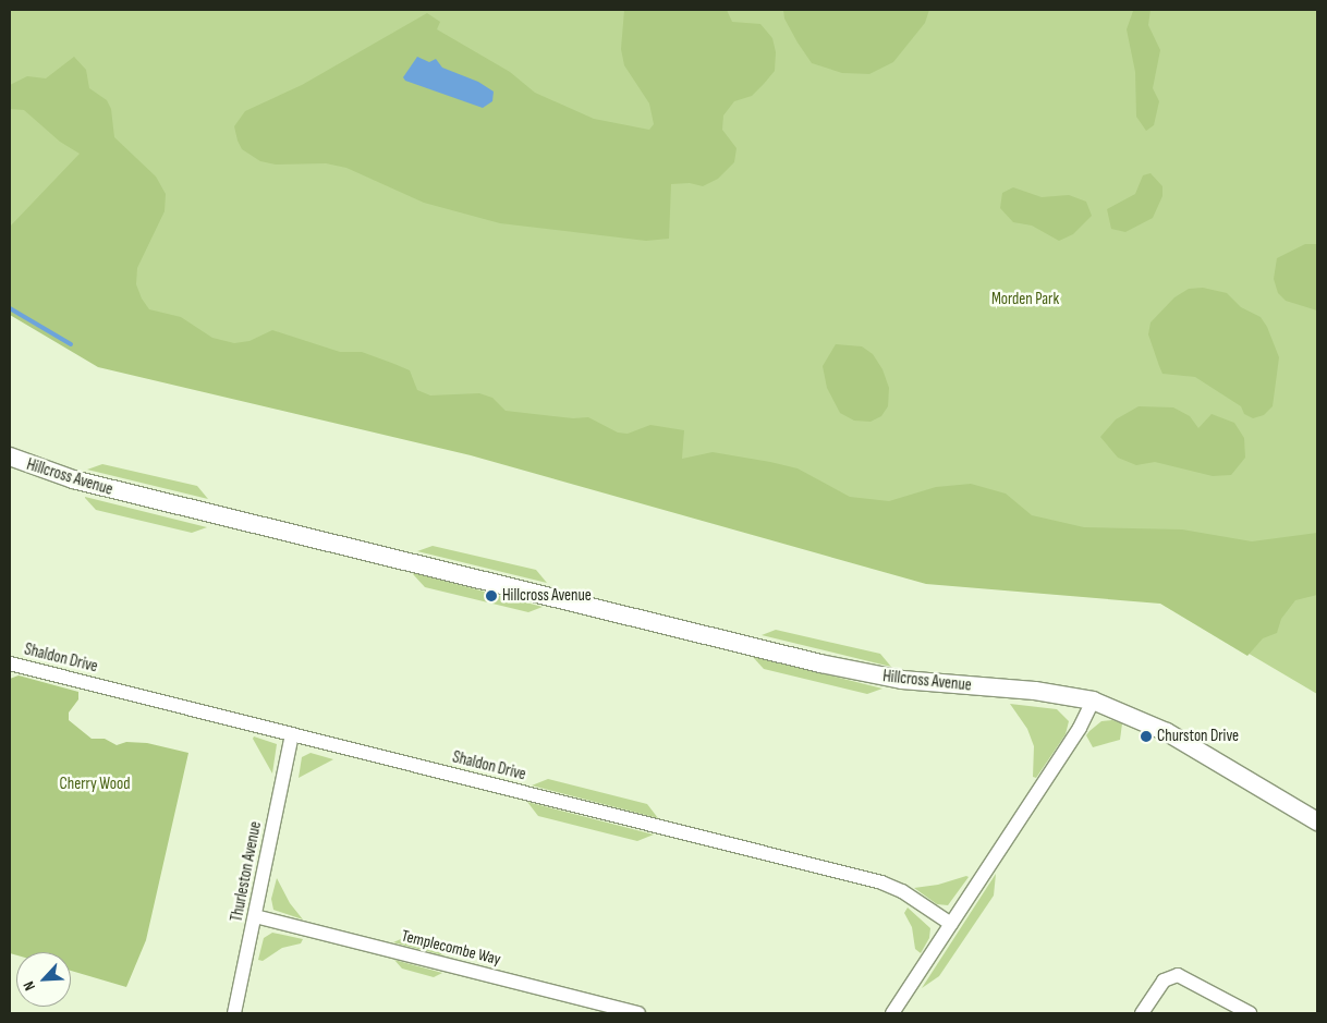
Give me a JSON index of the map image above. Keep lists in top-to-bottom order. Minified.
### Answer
{"streets":{"street":["Hillcross Avenue","Shaldon Drive","Thurleston Avenue","Templecombe Way"]},"crossings":[["Shaldon Drive","Thurleston Avenue"],["Thurleston Avenue","Templecombe Way"]],"parks":["Morden Park","Cherry Wood"],"places":["Hillcross Avenue","Churston Drive"],"north":"bottom left"}
